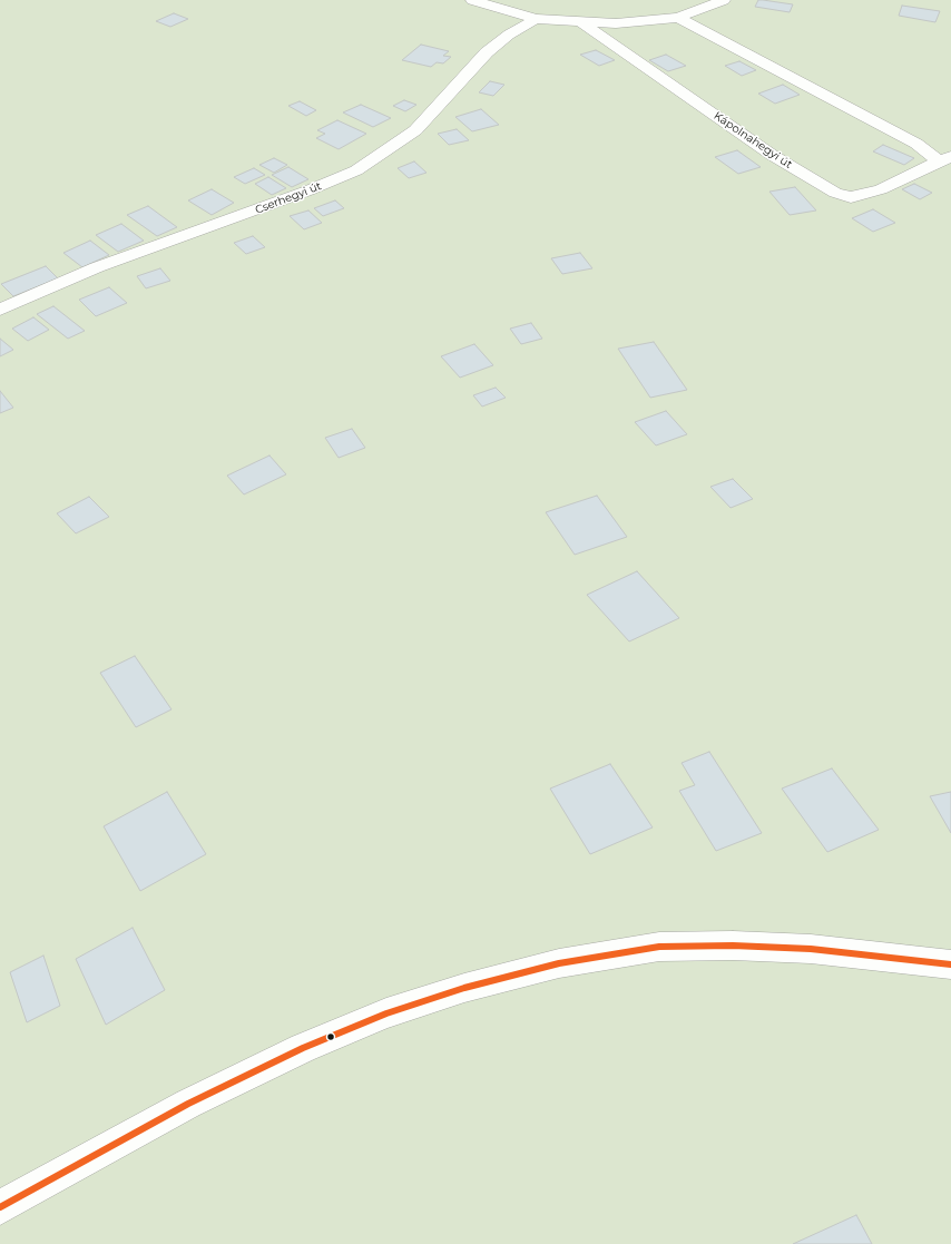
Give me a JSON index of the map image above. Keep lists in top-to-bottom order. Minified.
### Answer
{"streets":{"street":["Kápolnahegyi út","Cserhegyi út"]}}
